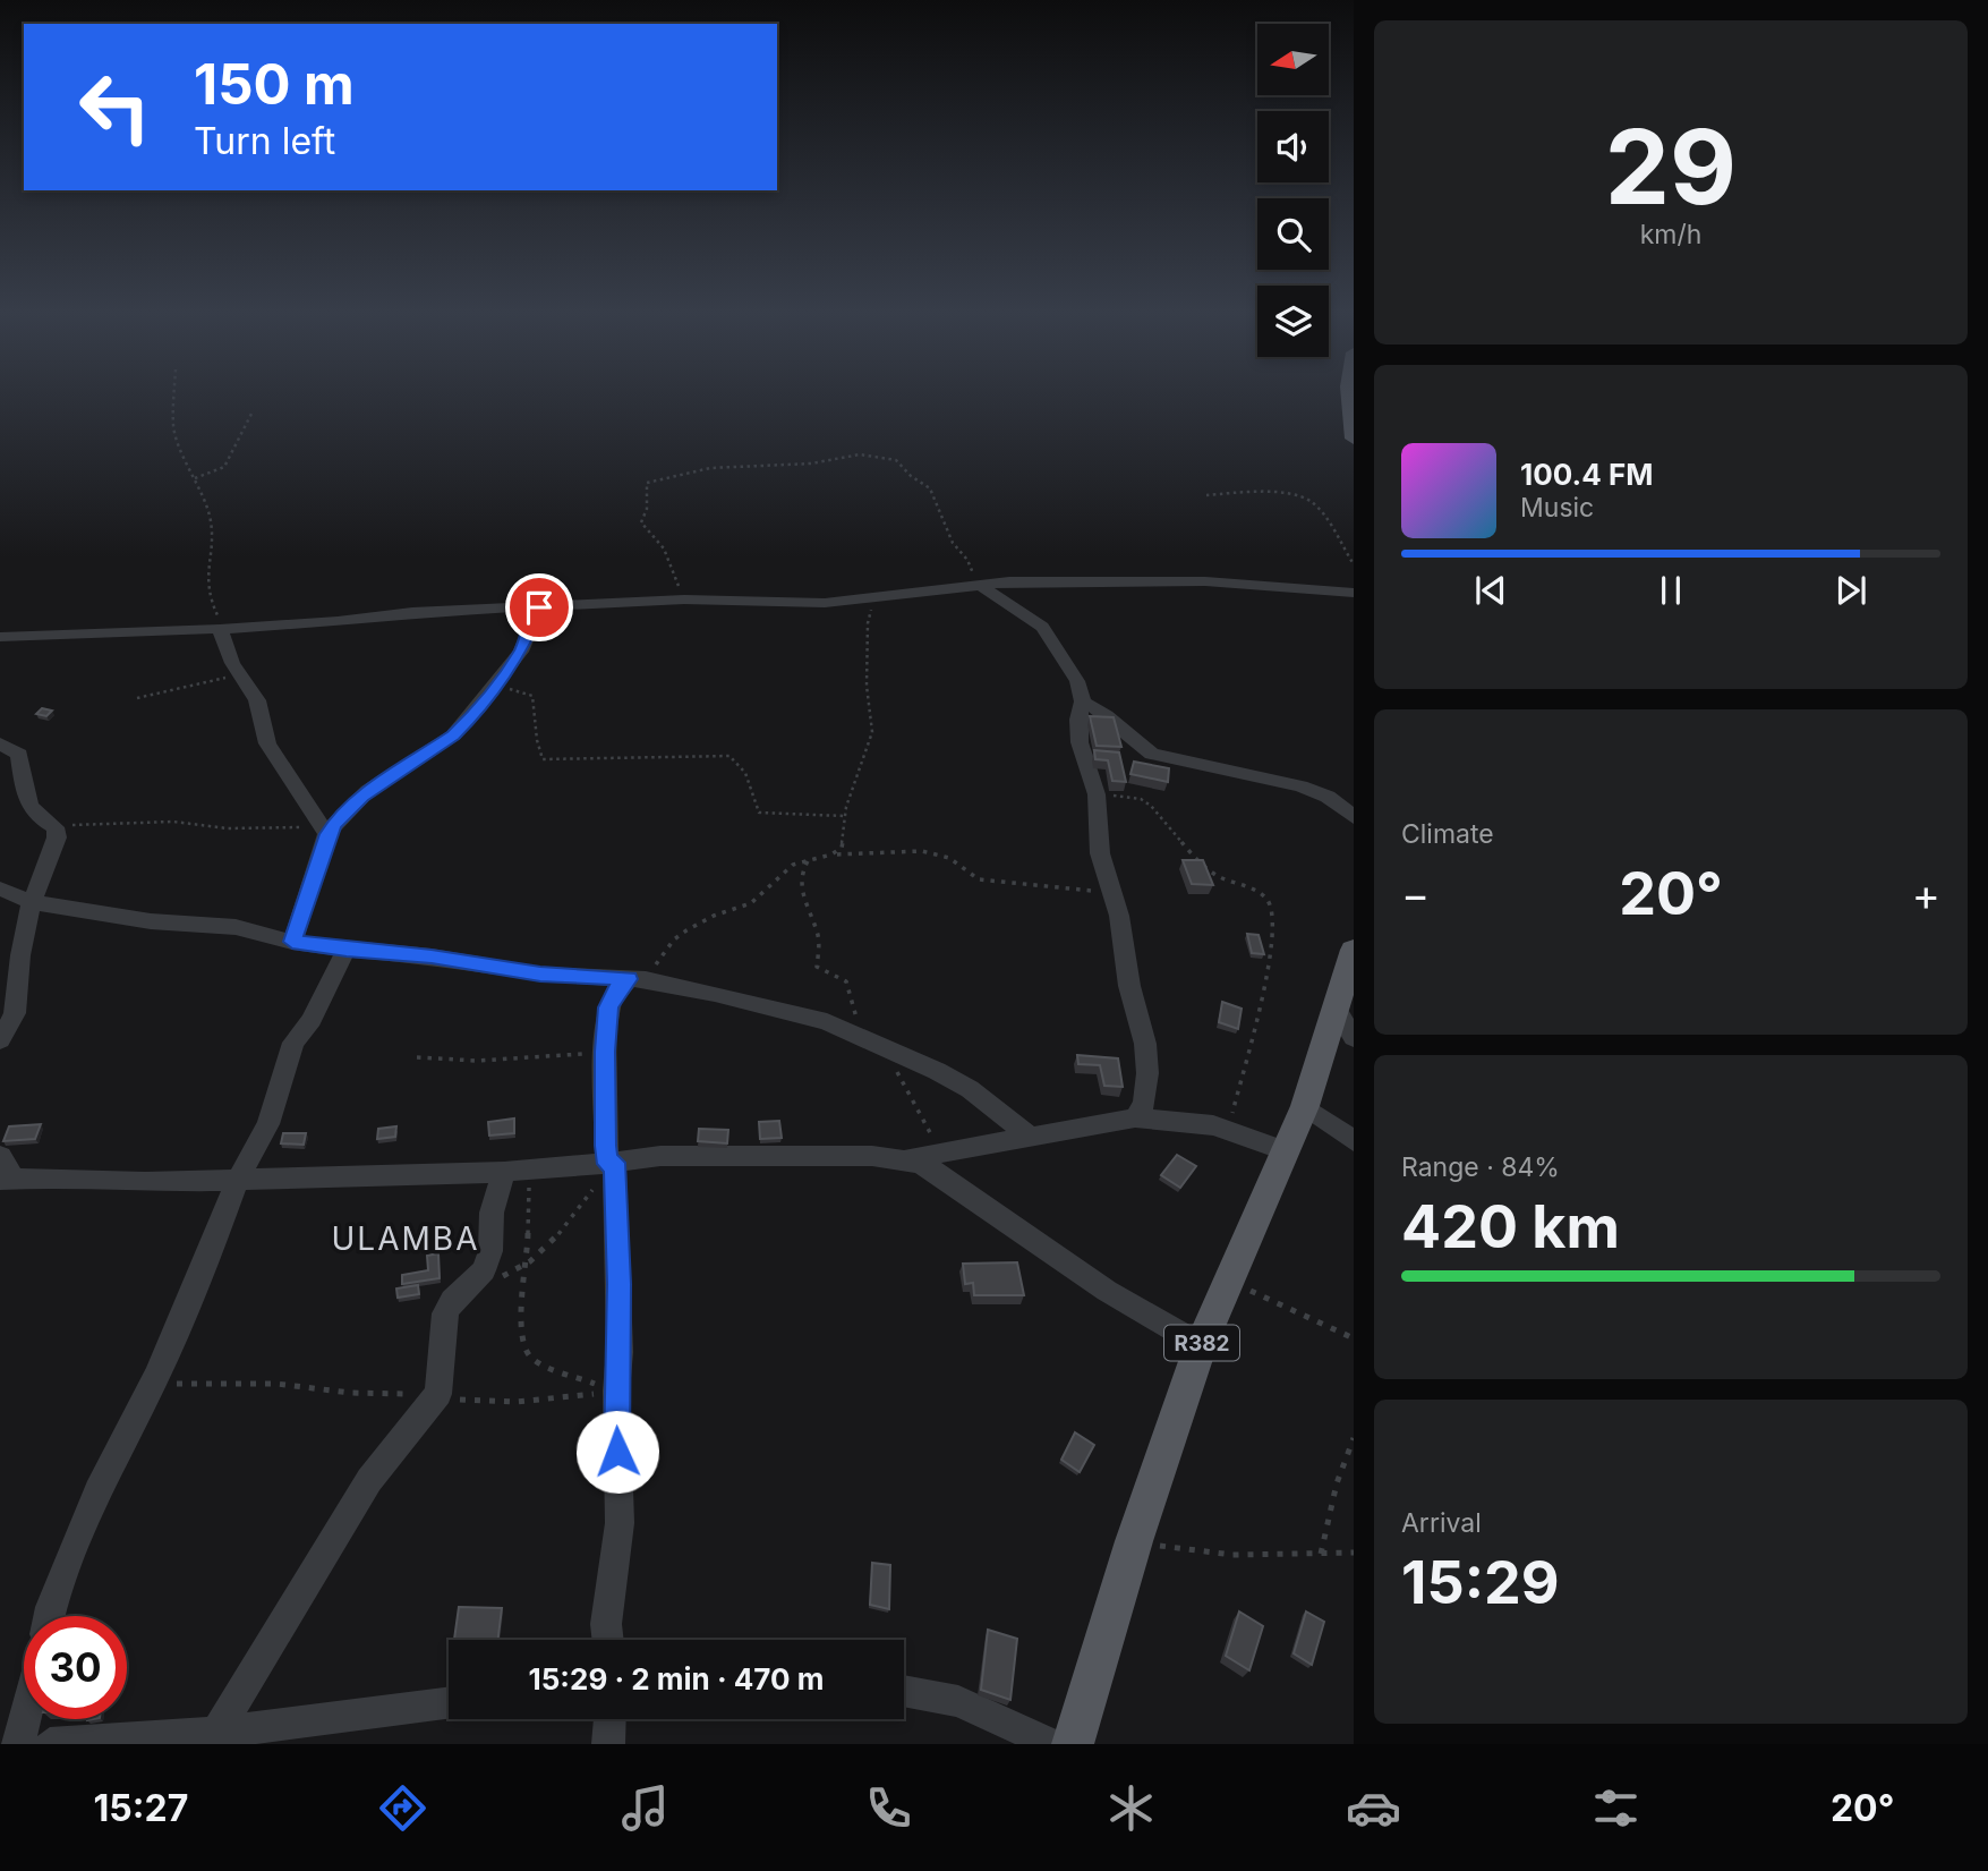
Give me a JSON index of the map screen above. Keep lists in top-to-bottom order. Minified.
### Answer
{"streets":{"main road":["R382"]},"districts":["ULAMBA"],"north":"left","page":{"tile":[["29","km/h"],"Climate",["Range · 84%","420 km"],["Arrival","15:29"]],"turn":["150 m","Turn left"],"song":["100.4 FM","Music"],"heat":["−","20°","+"],"limit":"30","trip":"15:29 · 2 min · 470 m","tabs":["15:27","20°"]}}
